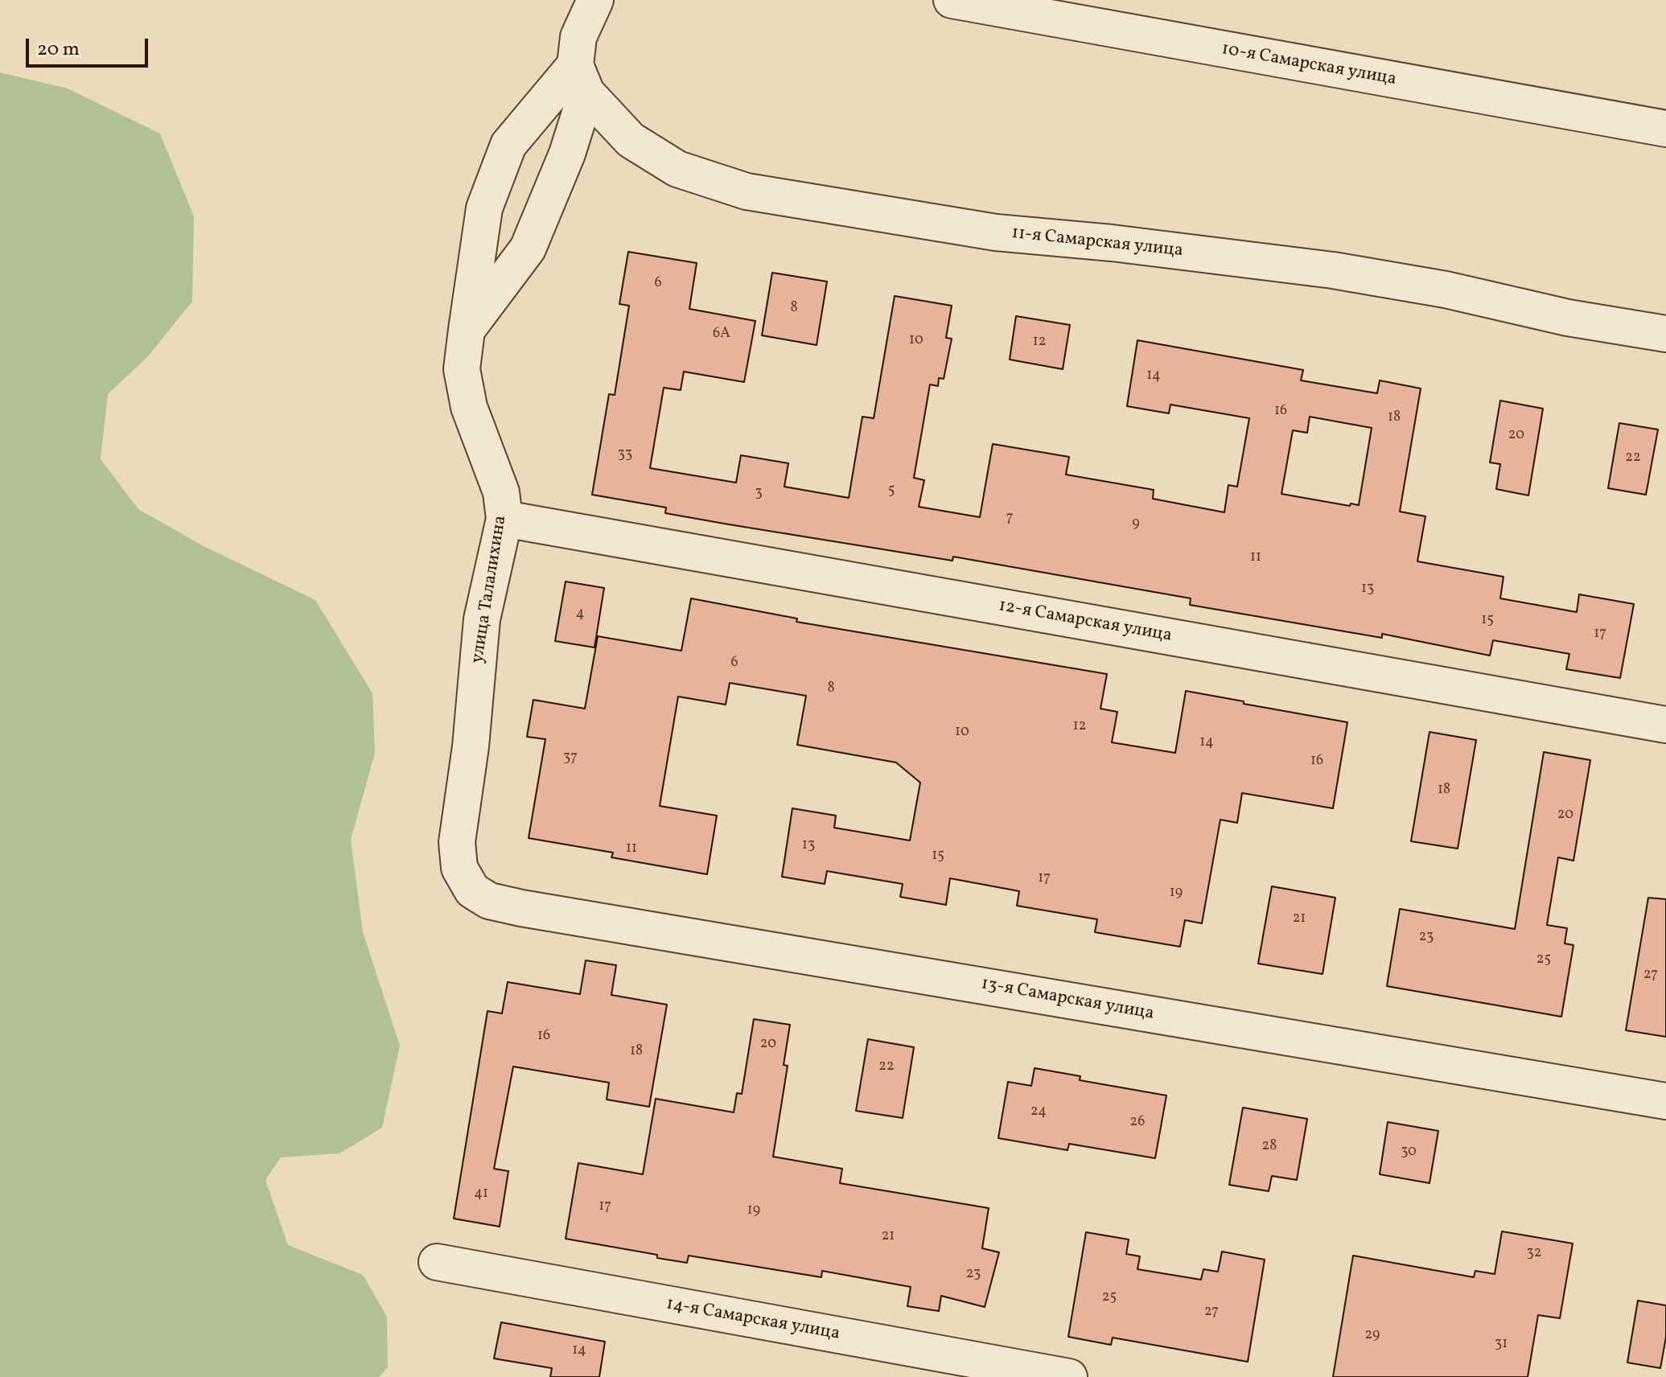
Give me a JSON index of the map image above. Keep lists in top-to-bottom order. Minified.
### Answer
{"streets":{"street":["10-я Самарская улица","11-я Самарская улица","улица Талалихина","12-я Самарская улица","13-я Самарская улица","14-я Самарская улица"]},"crossings":[["11-я Самарская улица","улица Талалихина"],["улица Талалихина","12-я Самарская улица"],["улица Талалихина","13-я Самарская улица"]],"house_numbers":["6","8","6А","10","12","14","16","18","20","33","22","5","3","7","9","11","13","4","15","17","6","8","12","10","14","37","16","18","20","13","11","15","17","19","21","23","25","27","16","20","18","22","24","26","28","30","41","17","19","21","32","23","25","27","29","31","14"],"scale_bar":"20 m"}
